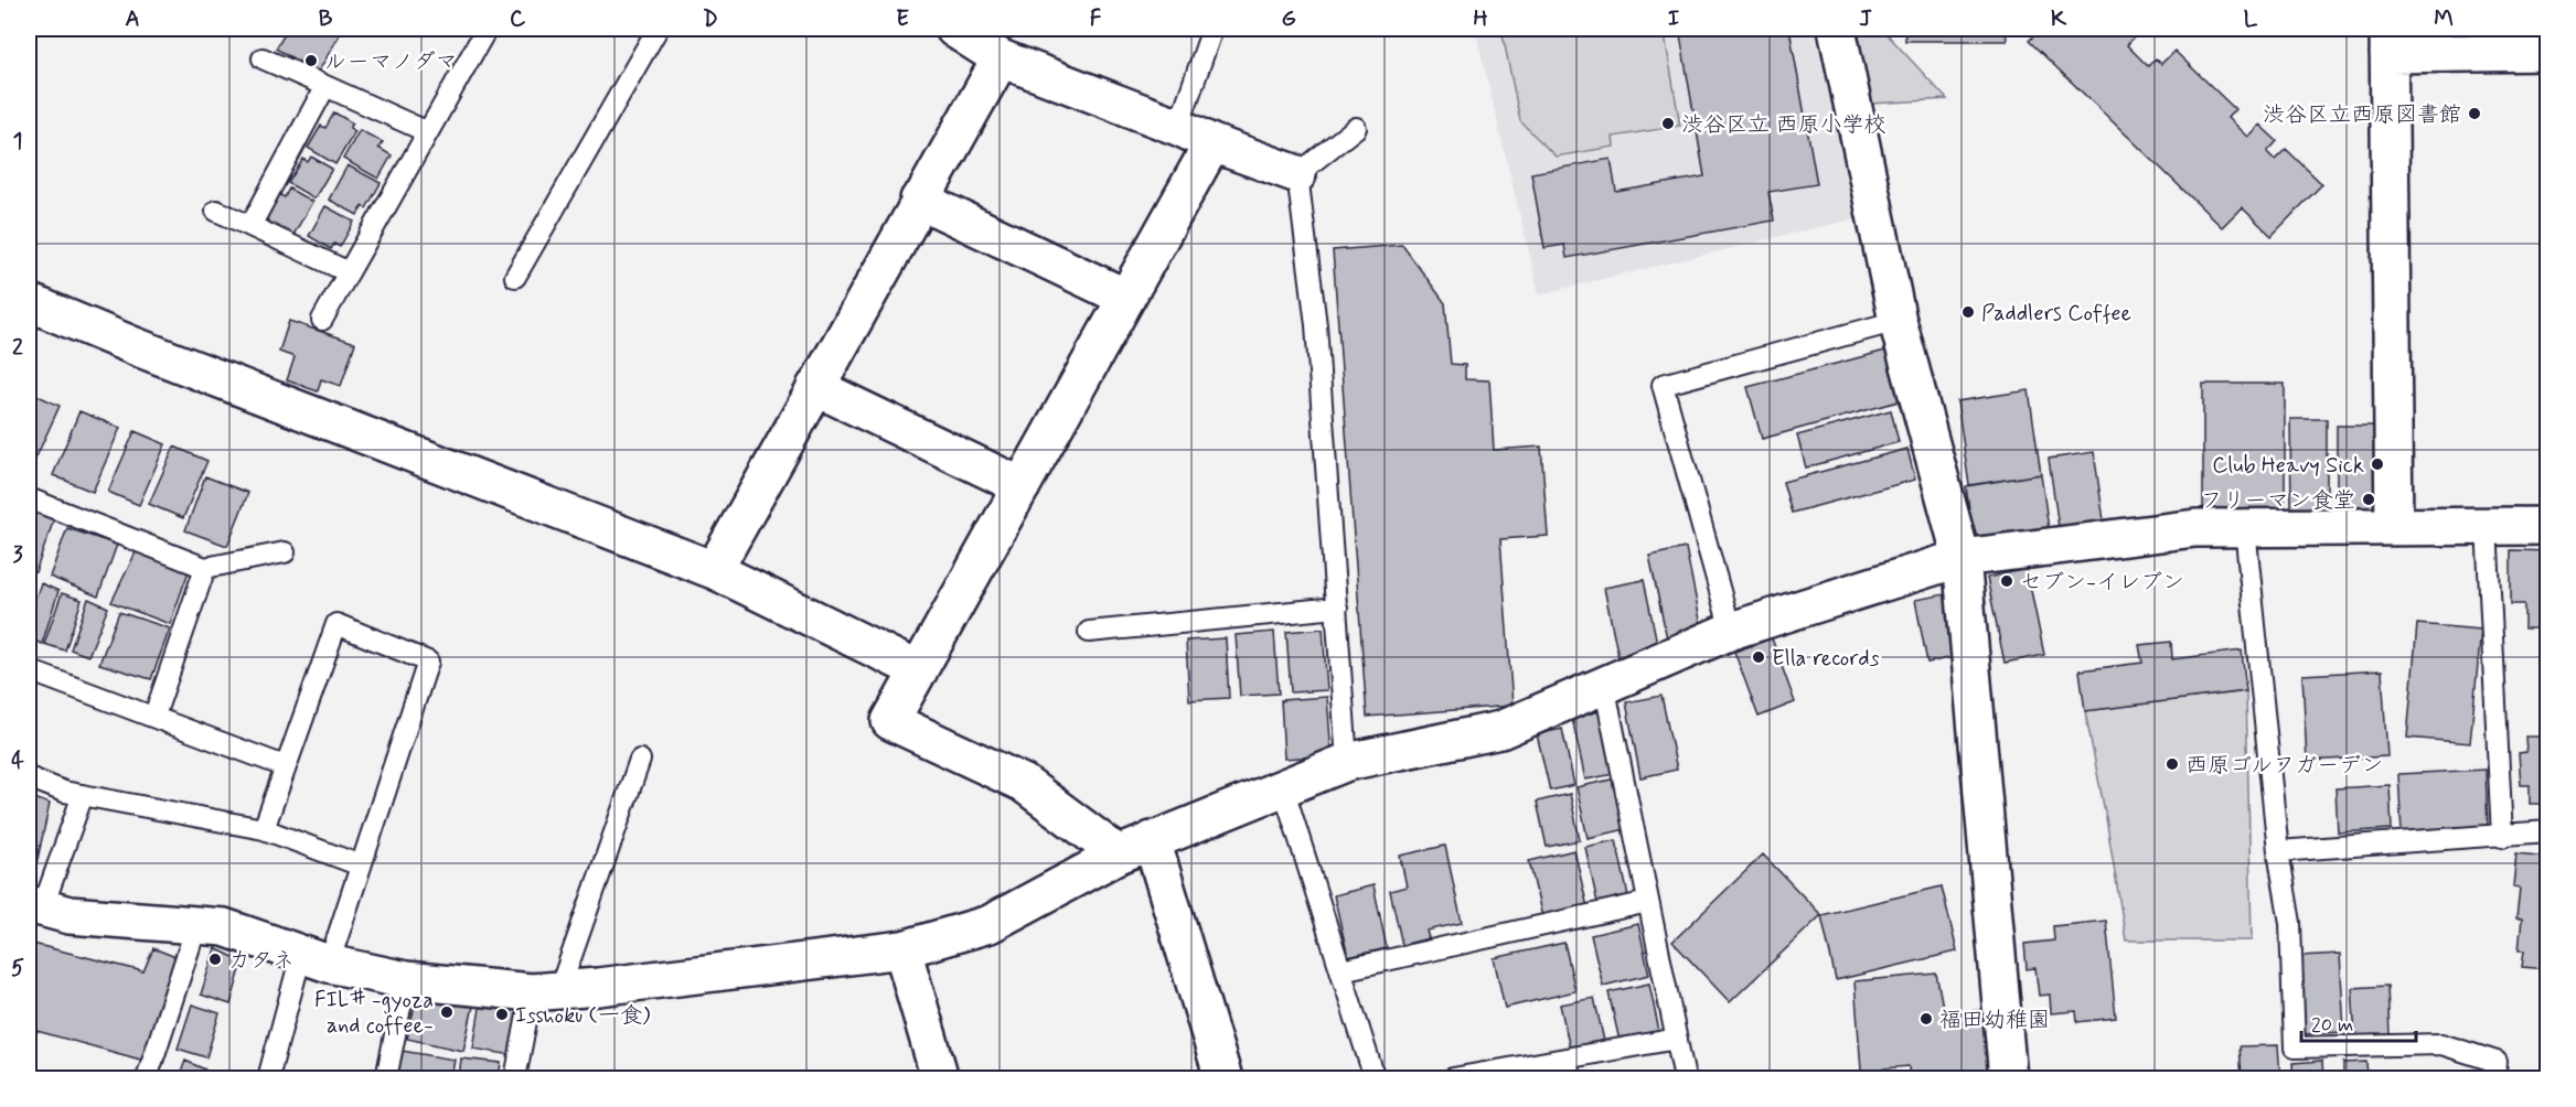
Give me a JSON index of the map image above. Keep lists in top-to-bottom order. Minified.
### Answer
{"places":["ルーマノダマ","渋谷区立西原図書館","渋谷区立 西原小学校","Paddlers Coffee","Club Heavy Sick","フリーマン食堂","セブン-イレブン","Ella records","西原ゴルフガーデン","カタネ","FIL# -gyoza and coffee-","Isshoku (一食)","福田幼稚園"],"scale_bar":"20 m","grid":{"columns":["A","B","C","D","E","F","G","H","I","J","K","L","M"],"rows":["1","2","3","4","5"]}}
